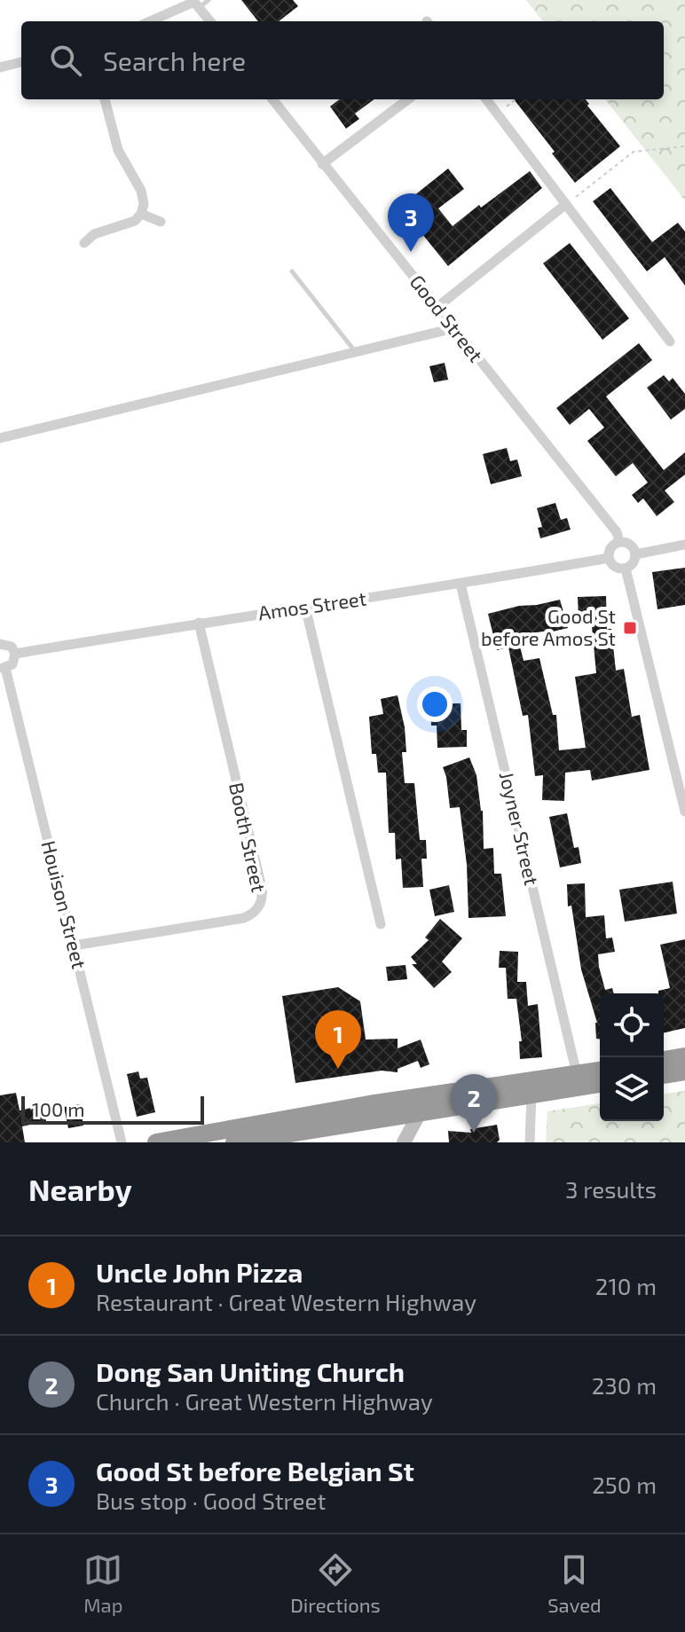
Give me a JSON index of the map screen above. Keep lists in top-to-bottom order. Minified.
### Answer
{"streets":{"street":["Good Street","Amos Street","Joyner Street","Booth Street","Houison Street"]},"crossings":[["Good Street","Amos Street"],["Amos Street","Joyner Street"],["Amos Street","Booth Street"],["Booth Street","Houison Street"]],"places":{"transit":["Good St before Amos St"]},"scale_bar":"100 m","page":{"search":"Search here","pins":["3","1","2"],"scale":"100 m","heading":["Nearby","3 results"],"list":[{"mark":"1","name":"Uncle John Pizza","note":"Restaurant · Great Western Highway","value":"210 m"},{"mark":"2","name":"Dong San Uniting Church","note":"Church · Great Western Highway","value":"230 m"},{"mark":"3","name":"Good St before Belgian St","note":"Bus stop · Good Street","value":"250 m"}],"nav":["Map","Directions","Saved"]}}
